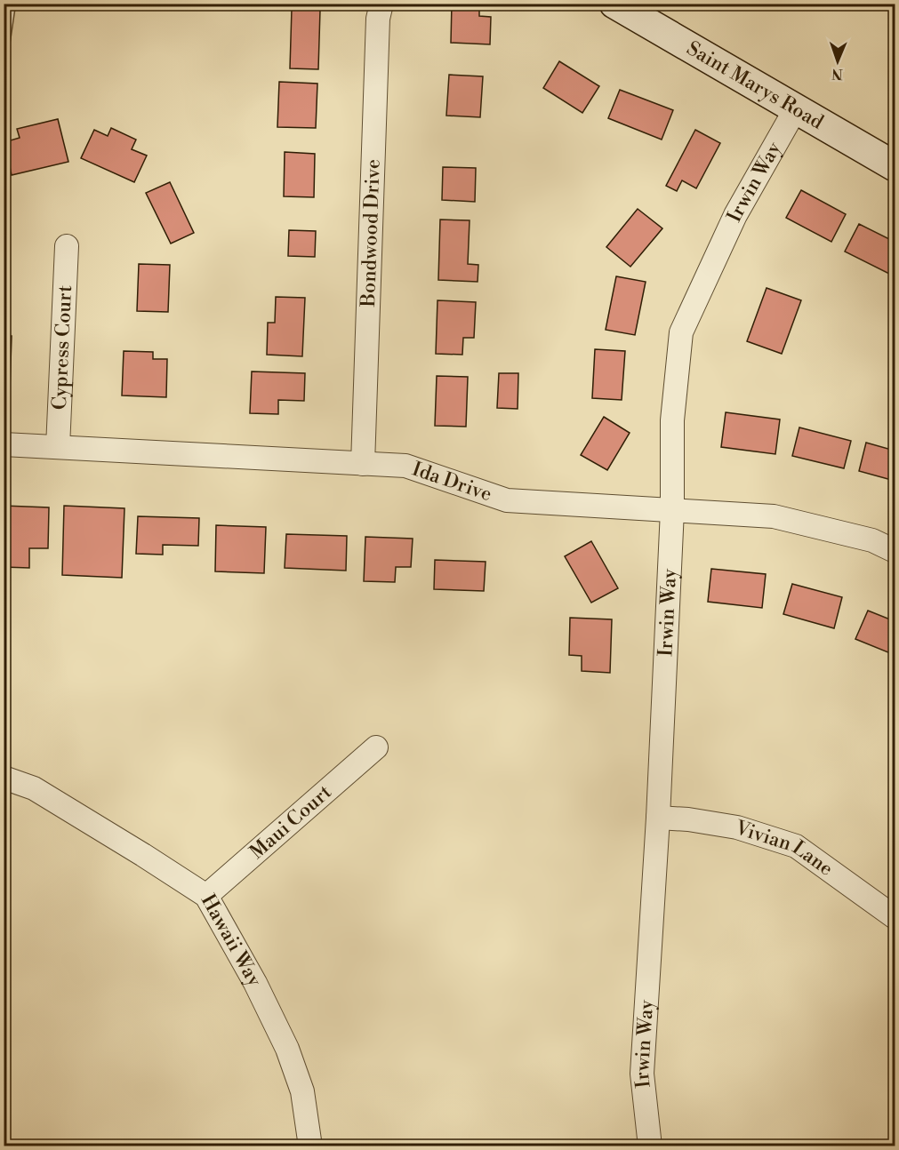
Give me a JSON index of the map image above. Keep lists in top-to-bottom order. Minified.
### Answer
{"streets":{"main road":["Saint Marys Road"],"street":["Irwin Way","Bondwood Drive","Cypress Court","Ida Drive","Maui Court","Vivian Lane","Hawaii Way"]},"crossings":[["Saint Marys Road","Irwin Way"],["Irwin Way","Ida Drive"],["Irwin Way","Vivian Lane"],["Bondwood Drive","Ida Drive"],["Cypress Court","Ida Drive"],["Maui Court","Hawaii Way"]],"north":"bottom"}
